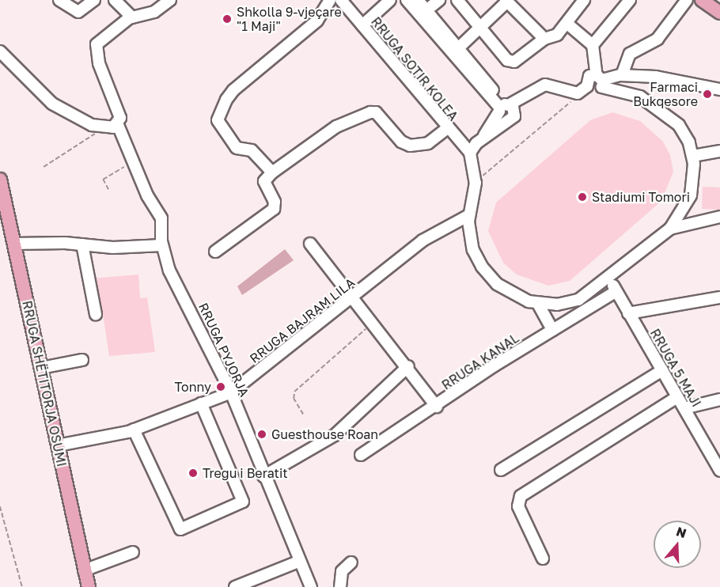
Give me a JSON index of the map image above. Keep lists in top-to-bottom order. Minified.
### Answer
{"streets":{"main road":["RRUGA SHËTITORJA OSUMI"],"street":["RRUGA SOTIR KOLEA","RRUGA BAJRAM LILA","RRUGA PYJORJA","RRUGA KANAL","RRUGA 5 MAJI"]},"crossings":[["RRUGA BAJRAM LILA","RRUGA PYJORJA"],["RRUGA BAJRAM LILA","RRUGA SHËTITORJA OSUMI"],["RRUGA KANAL","RRUGA 5 MAJI"]],"places":["Shkolla 9-vjeçare \"1 Maji\"","Farmaci Bukqesore","Stadiumi Tomori","Tonny","Guesthouse Roan","Tregu i Beratit"],"north":"top"}
